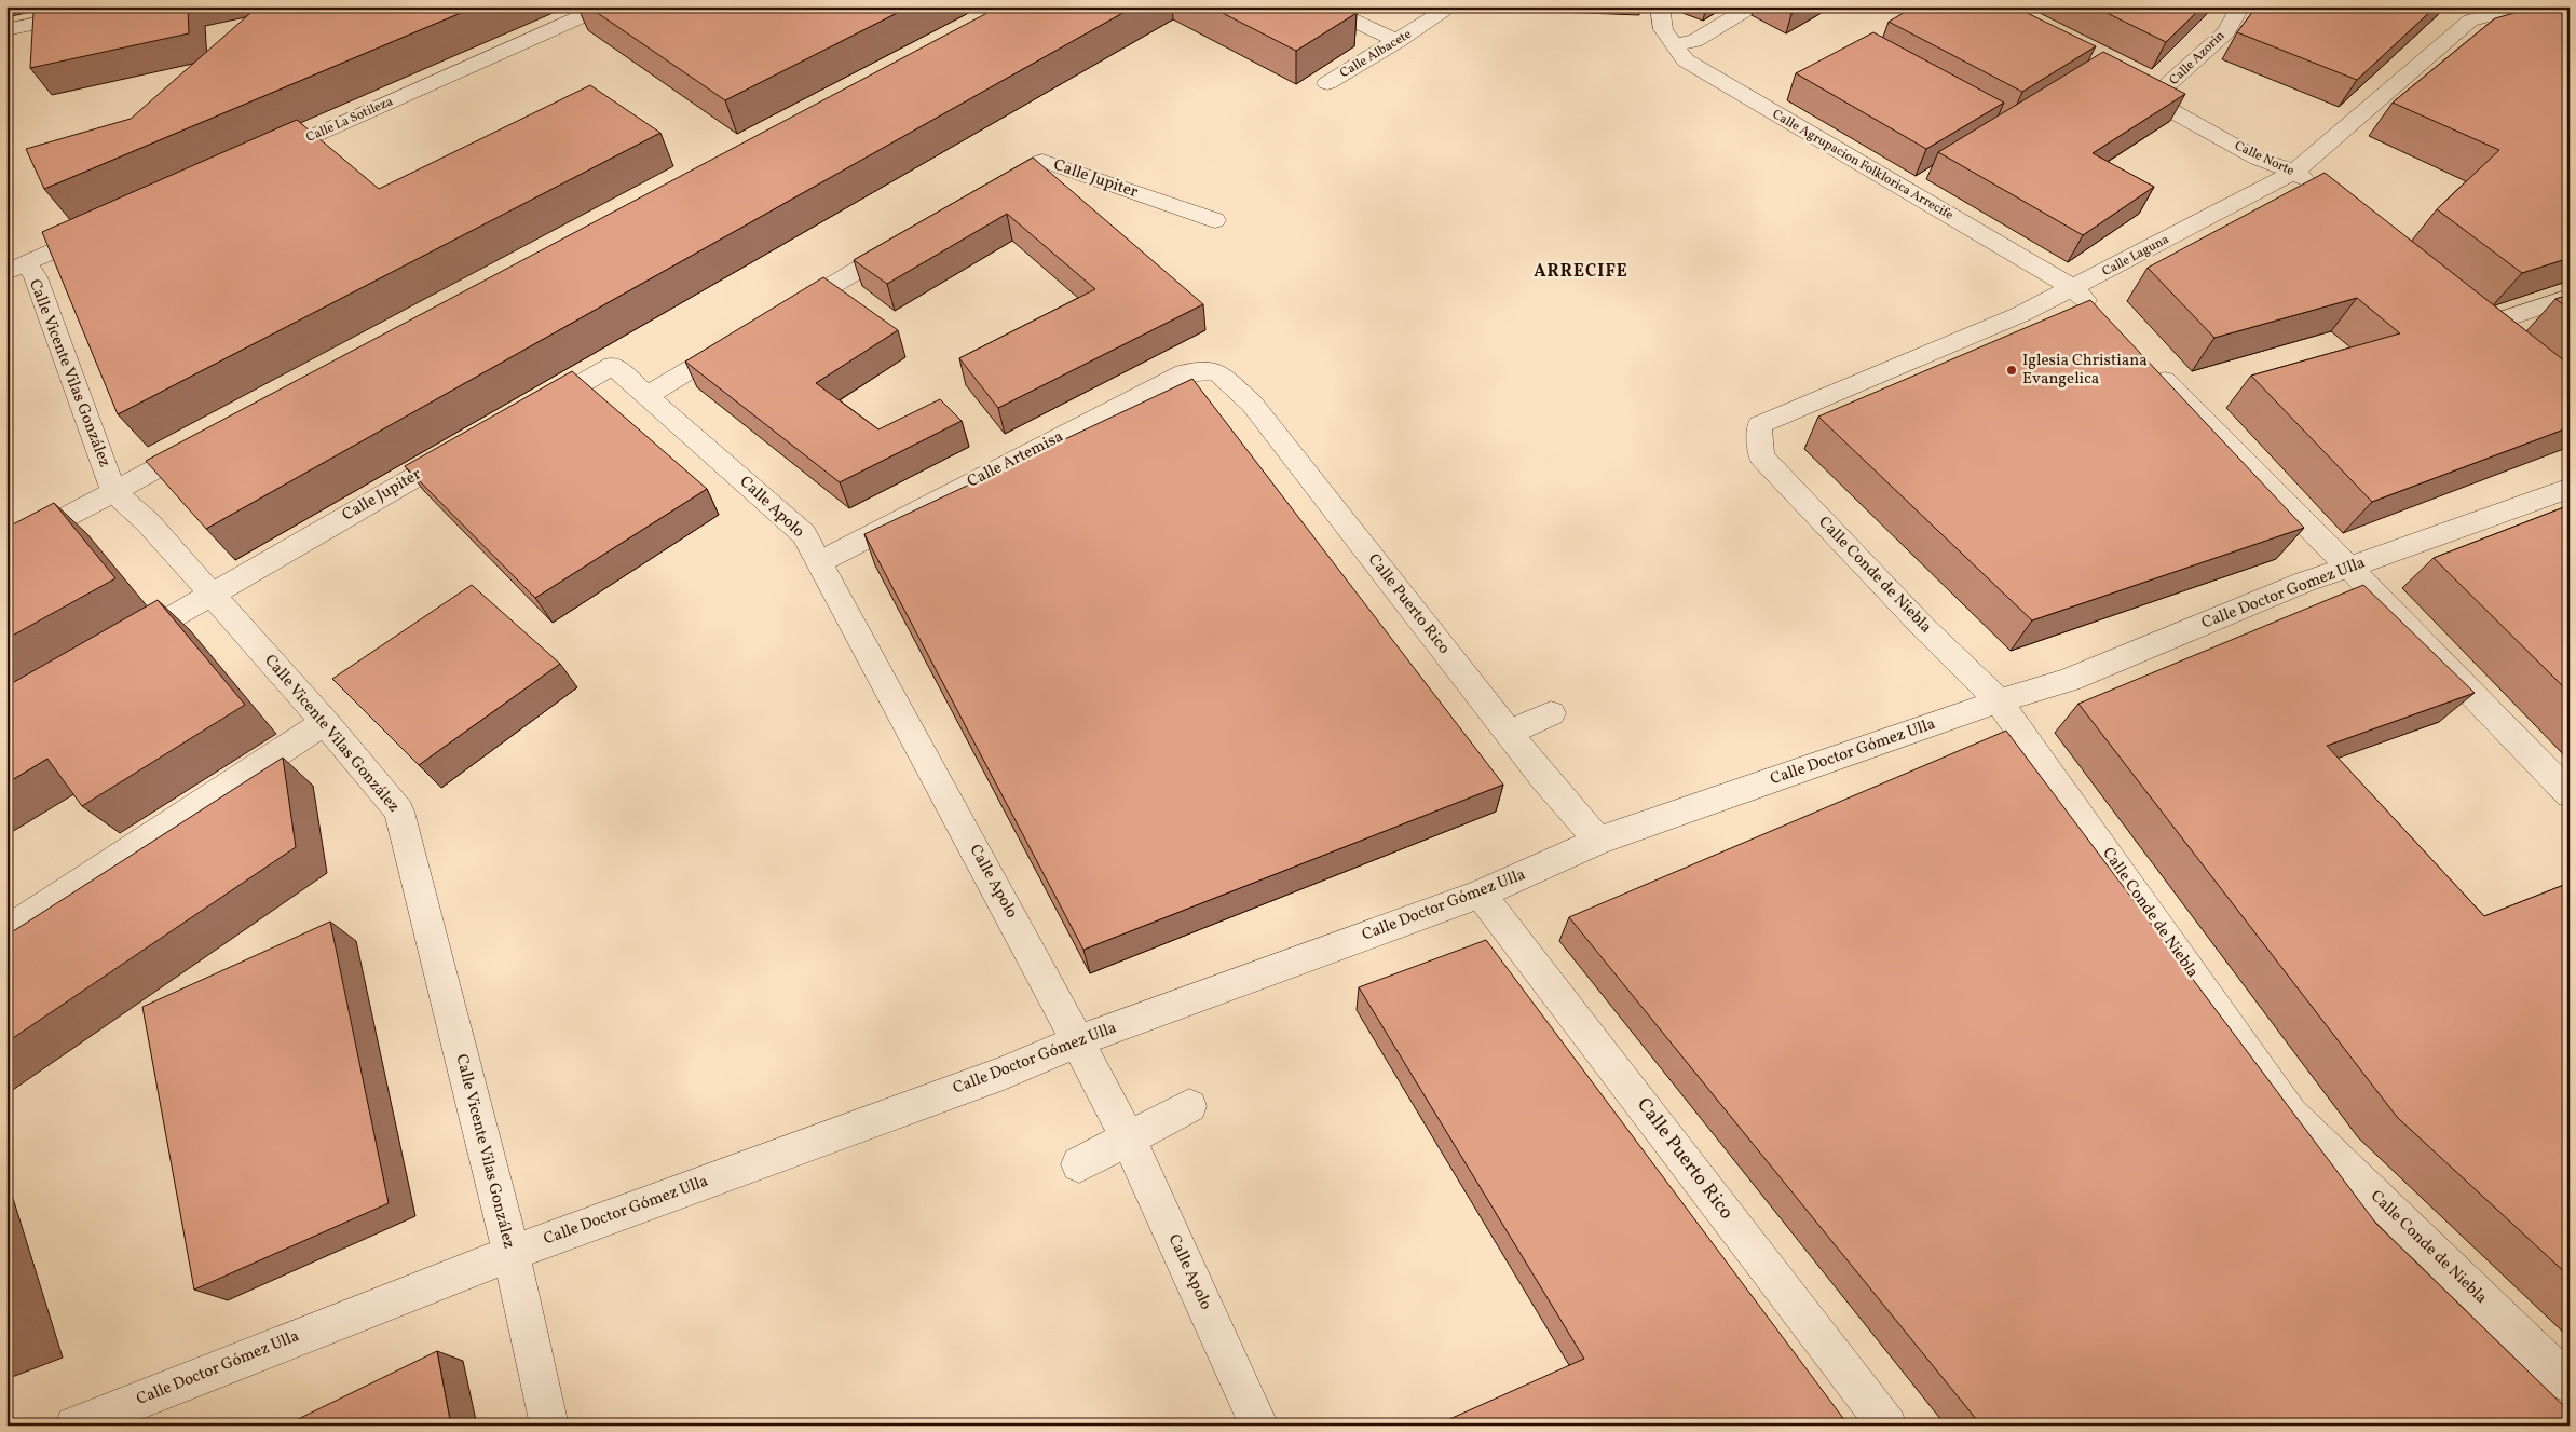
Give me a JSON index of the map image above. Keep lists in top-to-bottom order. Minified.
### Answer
{"streets":{"street":["Calle Albacete","Calle Azorin","Calle La Sotileza","Calle Norte","Calle Agrupacion Folklorica Arrecife","Calle Jupiter","Calle Laguna","Calle Vicente Vilas González","Calle Artemisa","Calle Apolo","Calle Conde de Niebla","Calle Doctor Gomez Ulla","Calle Puerto Rico","Calle Doctor Gómez Ulla"]},"crossings":[["Calle Azorin","Calle Norte"],["Calle Norte","Calle Laguna"],["Calle Agrupacion Folklorica Arrecife","Calle Laguna"],["Calle Jupiter","Calle Vicente Vilas González"],["Calle Laguna","Calle Conde de Niebla"],["Calle Vicente Vilas González","Calle Doctor Gómez Ulla"],["Calle Artemisa","Calle Apolo"],["Calle Artemisa","Calle Puerto Rico"],["Calle Apolo","Calle Doctor Gómez Ulla"],["Calle Conde de Niebla","Calle Doctor Gomez Ulla"],["Calle Conde de Niebla","Calle Doctor Gómez Ulla"],["Calle Doctor Gomez Ulla","Calle Doctor Gómez Ulla"],["Calle Puerto Rico","Calle Doctor Gómez Ulla"]],"districts":["ARRECIFE"],"places":["Iglesia Christiana Evangelica"]}
